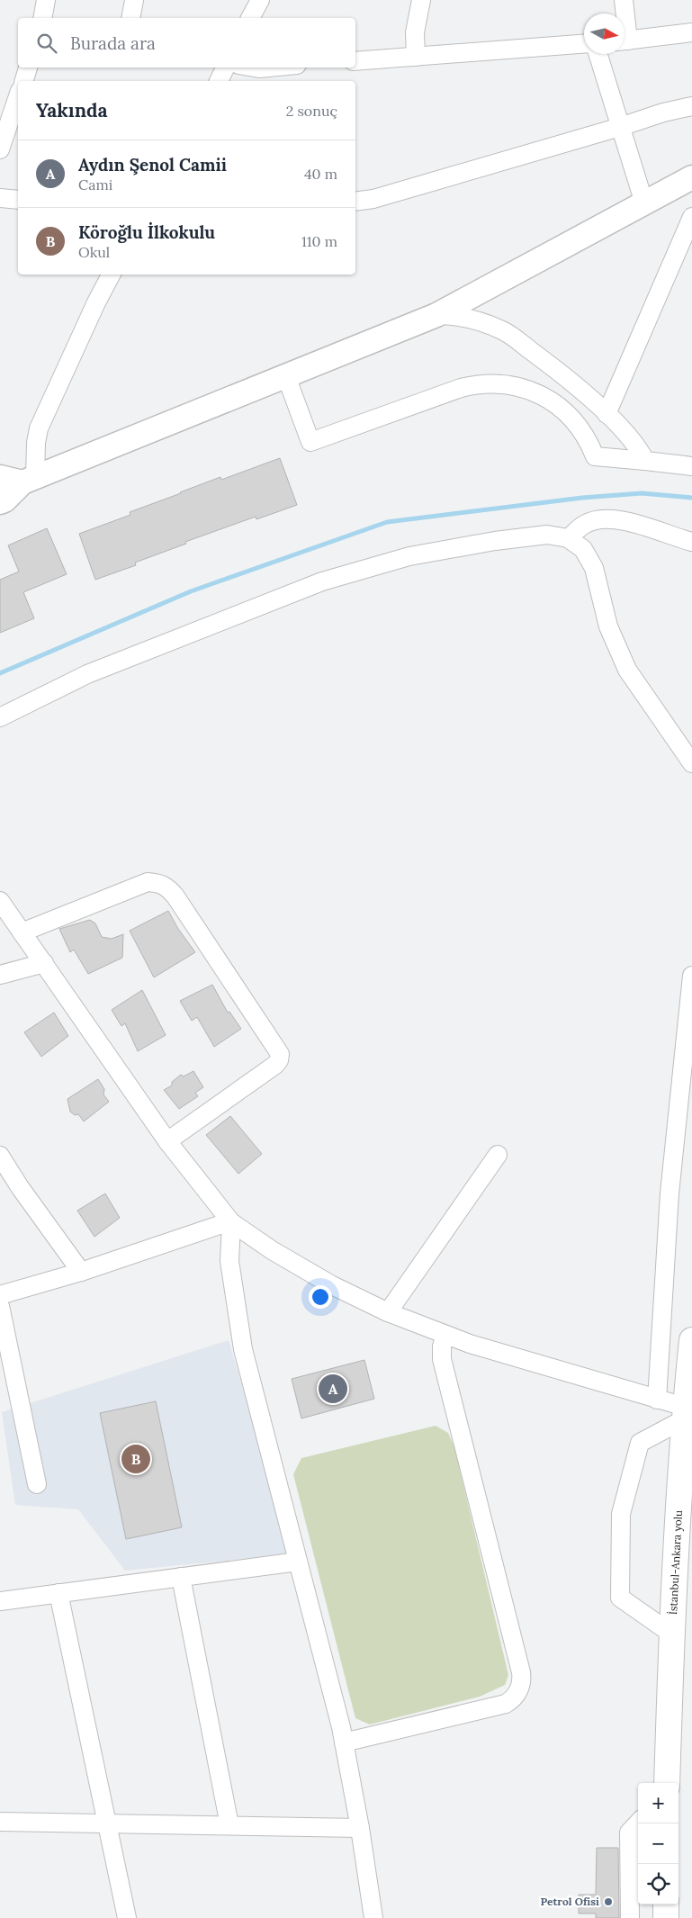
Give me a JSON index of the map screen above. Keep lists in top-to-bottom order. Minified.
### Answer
{"streets":{"highway":["İstanbul-Ankara yolu"]},"places":["Petrol Ofisi"],"north":"right","page":{"search":"Burada ara","heading":["Yakında","2 sonuç"],"list":[{"mark":"A","name":"Aydın Şenol Camii","note":"Cami","value":"40 m"},{"mark":"B","name":"Köroğlu İlkokulu","note":"Okul","value":"110 m"}],"pins":["A","B"],"map_buttons":["+","−"]}}
